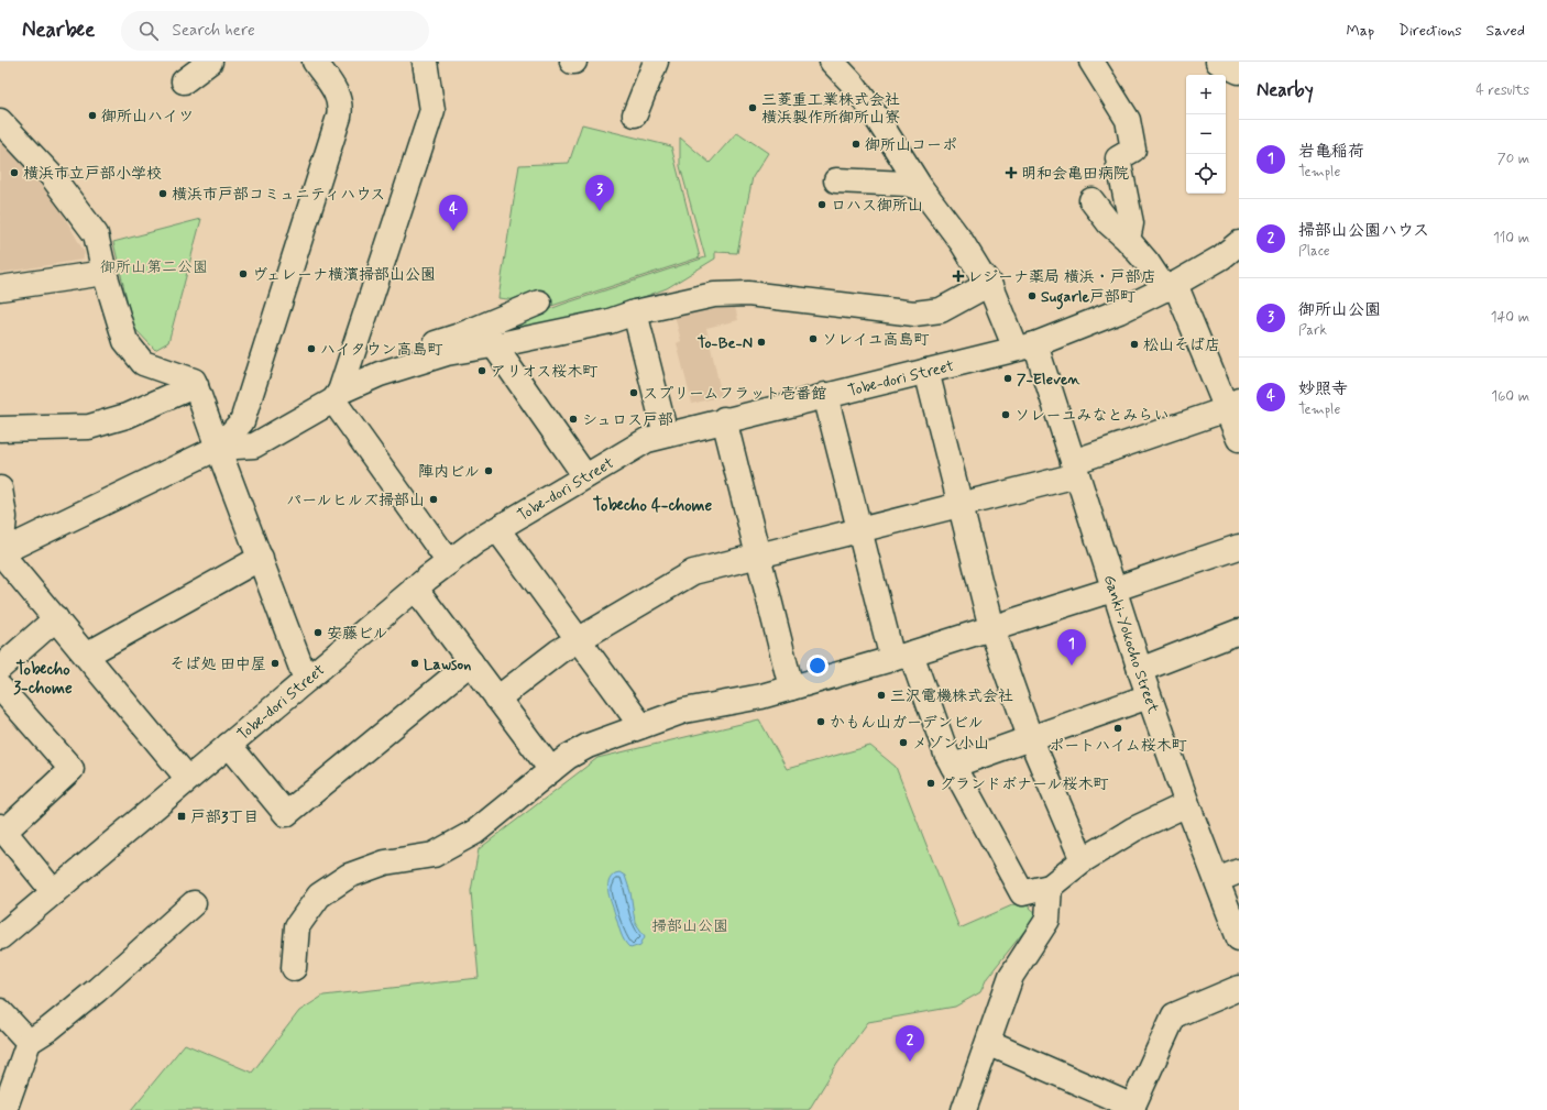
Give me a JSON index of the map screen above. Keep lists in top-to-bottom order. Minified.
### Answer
{"streets":{"street":["Tobe-dori Street","Ganki-Yokocho Street"]},"crossings":[["Tobe-dori Street","Ganki-Yokocho Street"]],"districts":["Tobecho 4-chome","Tobecho 3-chome"],"parks":["御所山第二公園","掃部山公園"],"places":{"other":["三菱重工業株式会社 横浜製作所御所山寮","御所山ハイツ","御所山コーポ","横浜市立戸部小学校","横浜市戸部コミュニティハウス","ロハス御所山","ヴェレーナ横濱掃部山公園","Sugarle戸部町","ソレイユ高島町","To-Be-N","松山そば店","ハイタウン高島町","アリオス桜木町","7-Eleven","スプリームフラット壱番館","ソレーユみなとみらい","シュロス戸部","陣内ビル","パールヒルズ掃部山","安藤ビル","そば処 田中屋","Lawson","三沢電機株式会社","かもん山ガーデンビル","ポートハイム桜木町","メゾン小山","グランドボナール桜木町"],"health":["明和会亀田病院","レジーナ薬局 横浜・戸部店"],"transit":["戸部3丁目"]},"page":{"header":"Nearbee","search":"Search here","nav":["Map","Directions","Saved"],"heading":["Nearby","4 results"],"map_buttons":["+","−"],"list":[{"mark":"1","name":"岩亀稲荷","note":"Temple","value":"70 m"},{"mark":"2","name":"掃部山公園ハウス","note":"Place","value":"110 m"},{"mark":"3","name":"御所山公園","note":"Park","value":"140 m"},{"mark":"4","name":"妙照寺","note":"Temple","value":"160 m"}],"pins":["3","4","1","2"]}}
